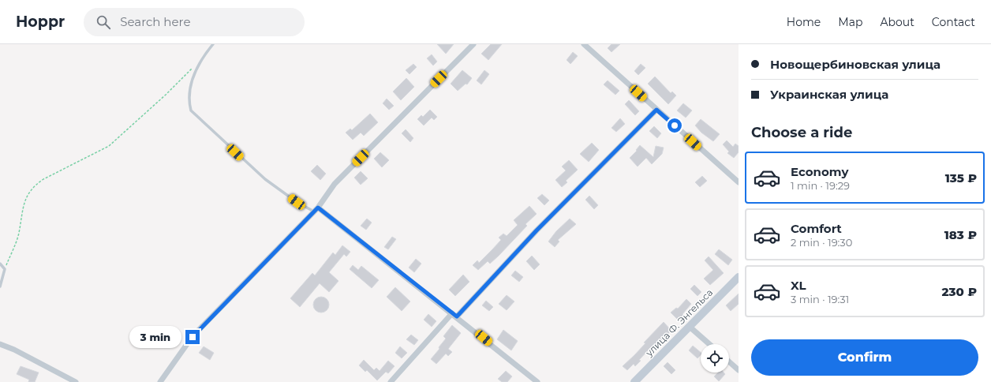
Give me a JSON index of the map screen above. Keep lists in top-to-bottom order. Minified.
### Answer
{"streets":{"main road":["улица Ф. Энгельса"]},"page":{"header":"Hoppr","search":"Search here","nav":["Home","Map","About","Contact"],"banner":["Новощербиновская улица","Украинская улица"],"heading":"Choose a ride","list":[{"name":"Economy","note":"1 min · 19:29","value":"135 ₽"},{"name":"Comfort","note":"2 min · 19:30","value":"183 ₽"},{"name":"XL","note":"3 min · 19:31","value":"230 ₽"}],"bubble":"3 min","buttons":"Confirm"}}
